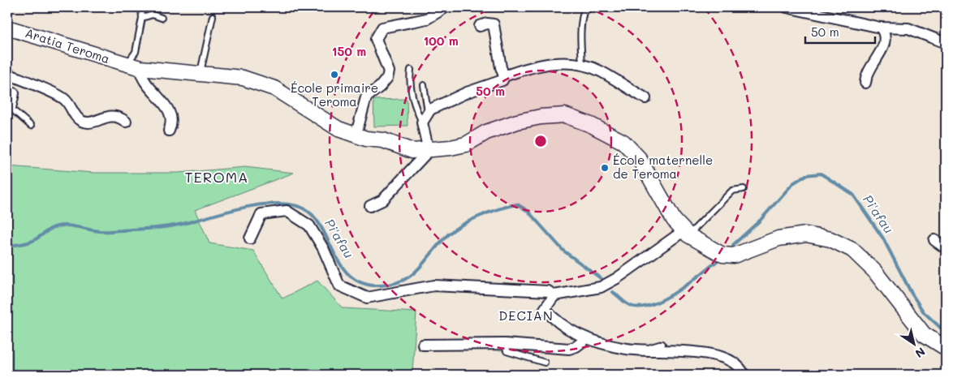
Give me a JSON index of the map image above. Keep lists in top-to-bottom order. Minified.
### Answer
{"streets":{"main road":["Aratia Teroma"]},"districts":["TEROMA","DECIAN"],"water":["Pi'afau"],"places":["École primaire Teroma","École maternelle de Teroma"],"scale_bar":"50 m","north":"bottom right","rings":["100 m","150 m","50 m"]}
